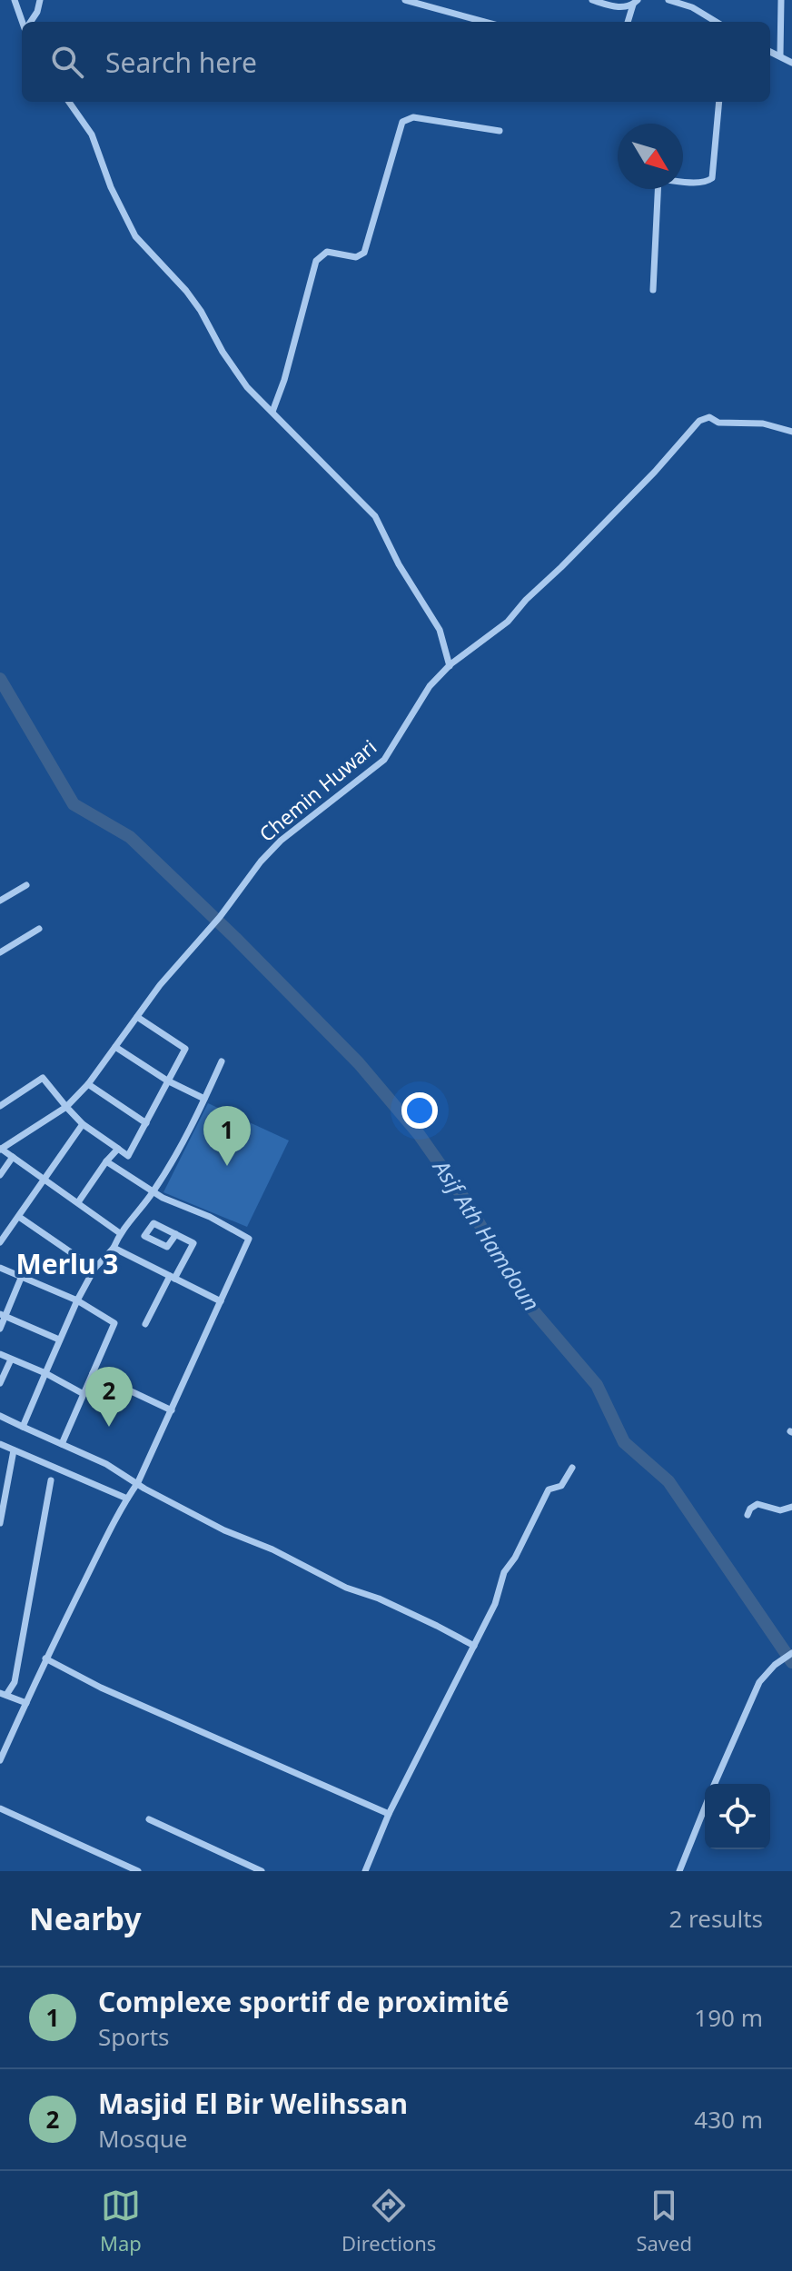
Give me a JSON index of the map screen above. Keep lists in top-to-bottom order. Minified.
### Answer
{"streets":{"street":["Chemin Huwari"]},"districts":["Merlu 3"],"water":["Asif Ath Hamdoun"],"north":"bottom right","page":{"search":"Search here","pins":["1","2"],"heading":["Nearby","2 results"],"list":[{"mark":"1","name":"Complexe sportif de proximité","note":"Sports","value":"190 m"},{"mark":"2","name":"Masjid El Bir Welihssan","note":"Mosque","value":"430 m"}],"nav":["Map","Directions","Saved"]}}
